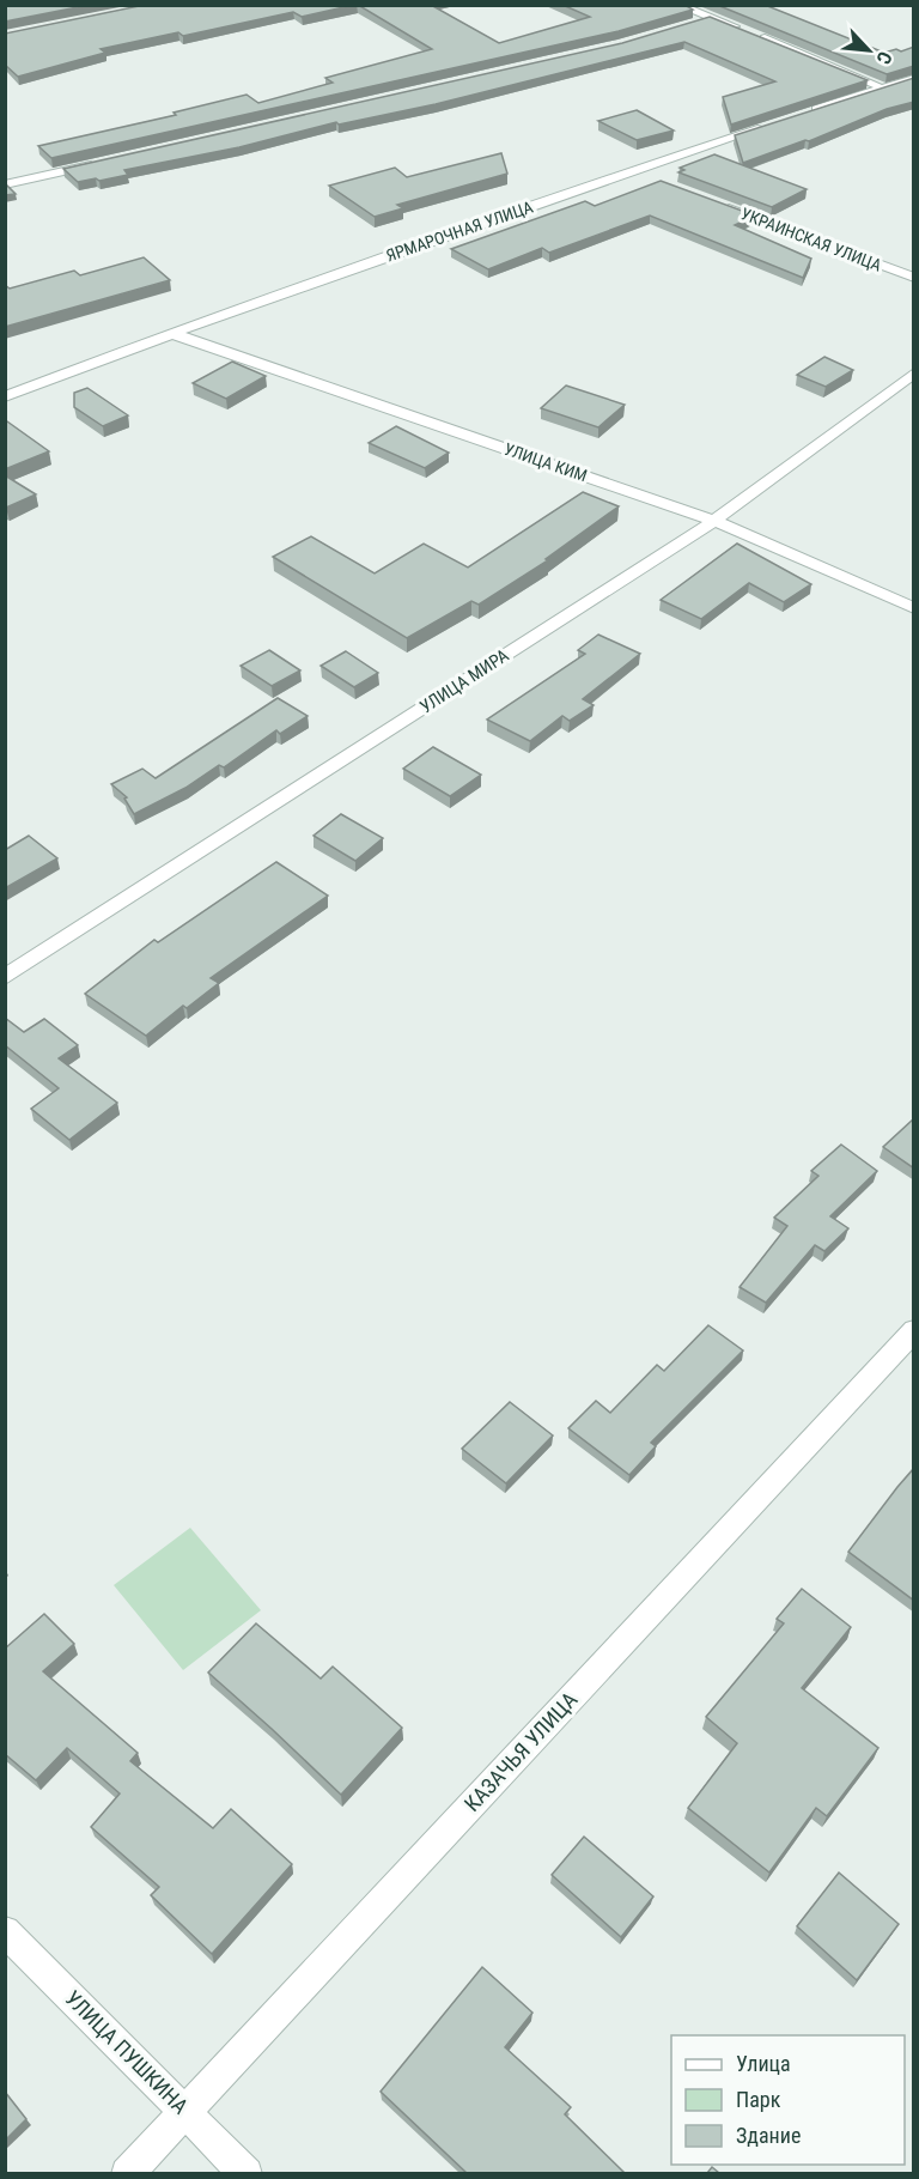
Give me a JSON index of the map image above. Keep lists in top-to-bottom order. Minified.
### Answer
{"streets":{"street":["ЯРМАРОЧНАЯ УЛИЦА","УКРАИНСКАЯ УЛИЦА","УЛИЦА КИМ","УЛИЦА МИРА","КАЗАЧЬЯ УЛИЦА","УЛИЦА ПУШКИНА"]},"crossings":[["ЯРМАРОЧНАЯ УЛИЦА","УЛИЦА КИМ"],["УЛИЦА КИМ","УЛИЦА МИРА"],["КАЗАЧЬЯ УЛИЦА","УЛИЦА ПУШКИНА"]],"legend":["Улица","Парк","Здание"],"north":"bottom right"}
